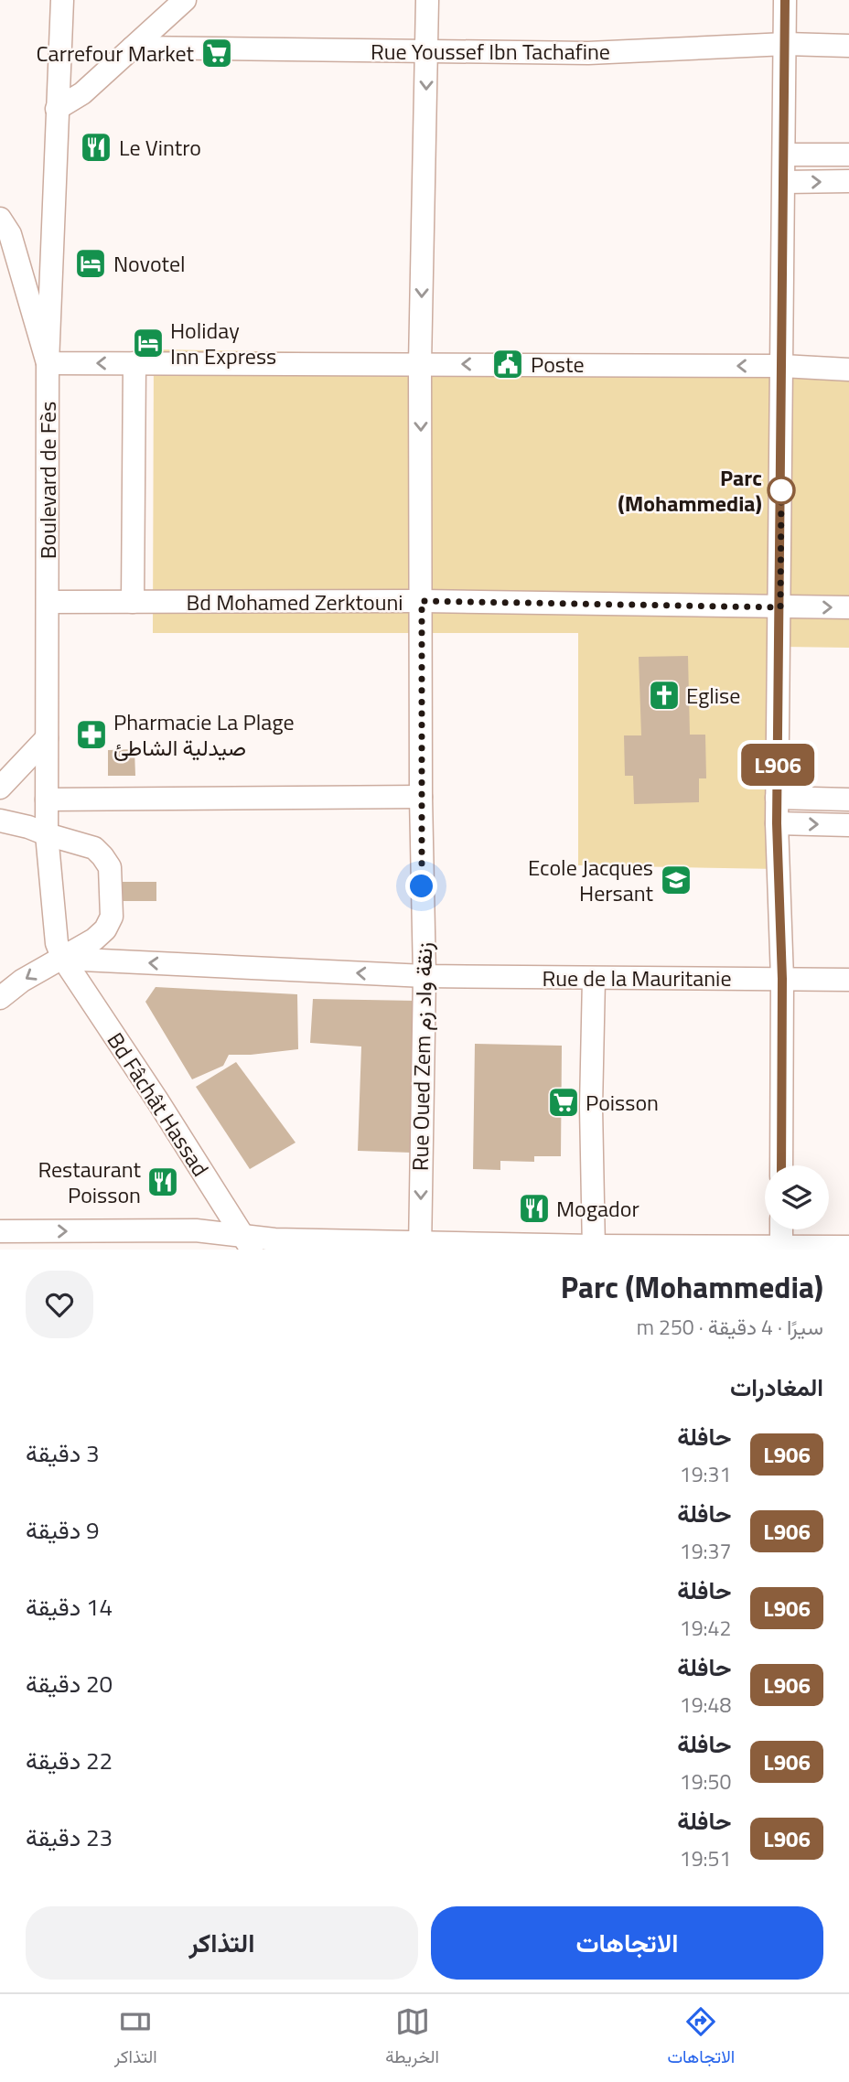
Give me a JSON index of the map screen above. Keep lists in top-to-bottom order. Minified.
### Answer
{"streets":{"street":["Rue Youssef Ibn Tachafine","Boulevard de Fès","Bd Mohamed Zerktouni","Rue de la Mauritanie","Rue Oued Zem زنقة واد زم","Bd Fâchât Hassad"]},"crossings":[["Rue Youssef Ibn Tachafine","Rue Oued Zem زنقة واد زم"],["Boulevard de Fès","Bd Mohamed Zerktouni"],["Boulevard de Fès","Rue de la Mauritanie"],["Boulevard de Fès","Bd Fâchât Hassad"],["Bd Mohamed Zerktouni","Rue Oued Zem زنقة واد زم"],["Rue de la Mauritanie","Rue Oued Zem زنقة واد زم"],["Rue de la Mauritanie","Bd Fâchât Hassad"]],"places":{"supermarket":["Carrefour Market","Poisson"],"restaurant":["Le Vintro","Restaurant Poisson","Mogador"],"hotel":["Novotel","Holiday Inn Express"],"public building":["Poste"],"other":["Parc (Mohammedia)"],"church":["Eglise"],"pharmacy":["Pharmacie La Plage صيدلية الشاطئ"],"school or university":["Ecole Jacques Hersant"]},"lines":["bus line L906"],"page":{"on_map":"L906","heading":[["Parc (Mohammedia)","سيرًا · 4 دقيقة · 250 m"],"المغادرات"],"list":[{"mark":"L906","name":"حافلة","note":"19:31","value":"3 دقيقة"},{"mark":"L906","name":"حافلة","note":"19:37","value":"9 دقيقة"},{"mark":"L906","name":"حافلة","note":"19:42","value":"14 دقيقة"},{"mark":"L906","name":"حافلة","note":"19:48","value":"20 دقيقة"},{"mark":"L906","name":"حافلة","note":"19:50","value":"22 دقيقة"},{"mark":"L906","name":"حافلة","note":"19:51","value":"23 دقيقة"}],"buttons":["الاتجاهات","التذاكر"],"tabs":["الاتجاهات","الخريطة","التذاكر"]}}
